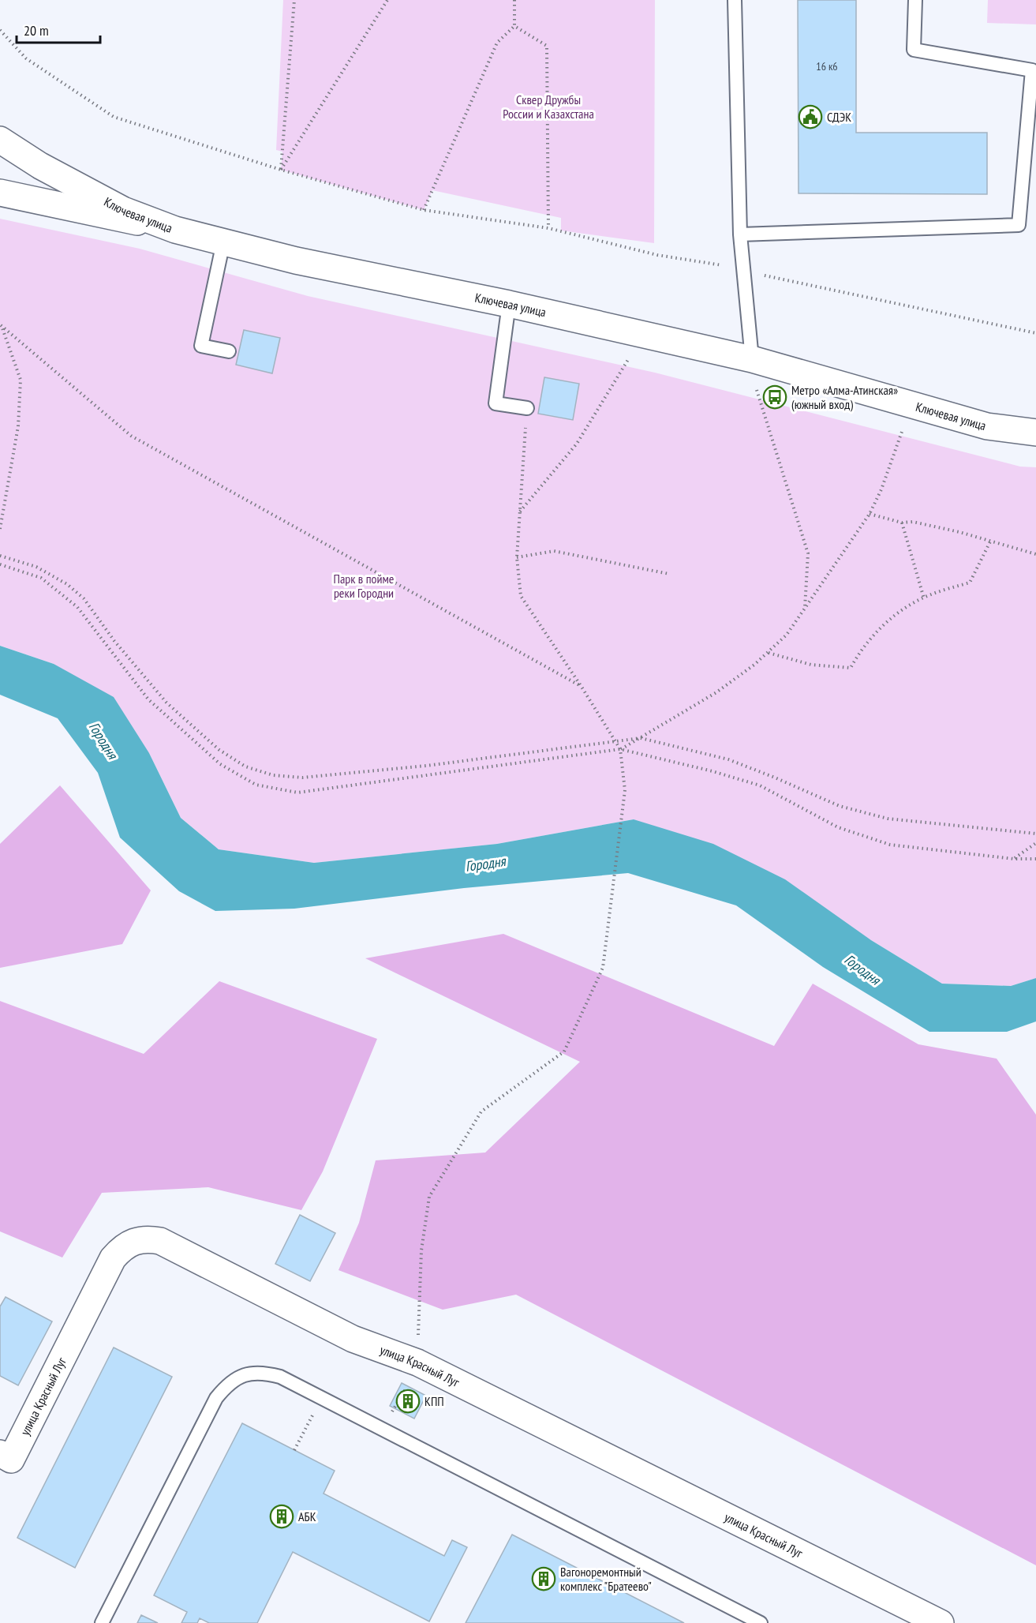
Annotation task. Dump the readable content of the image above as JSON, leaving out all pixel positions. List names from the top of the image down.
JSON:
{
  "streets": {
    "street": ["Ключевая улица", "улица Красный Луг"]
  },
  "water": ["Городня"],
  "parks": ["Сквер Дружбы России и Казахстана", "Парк в пойме реки Городни"],
  "places": {
    "public building": ["СДЭК"],
    "bus stop": ["Метро «Алма-Атинская» (южный вход)"],
    "building": ["КПП", "АБК", "Вагоноремонтный комплекс \"Братеево\""]
  },
  "house_numbers": ["16 к6"],
  "scale_bar": "20 m"
}
